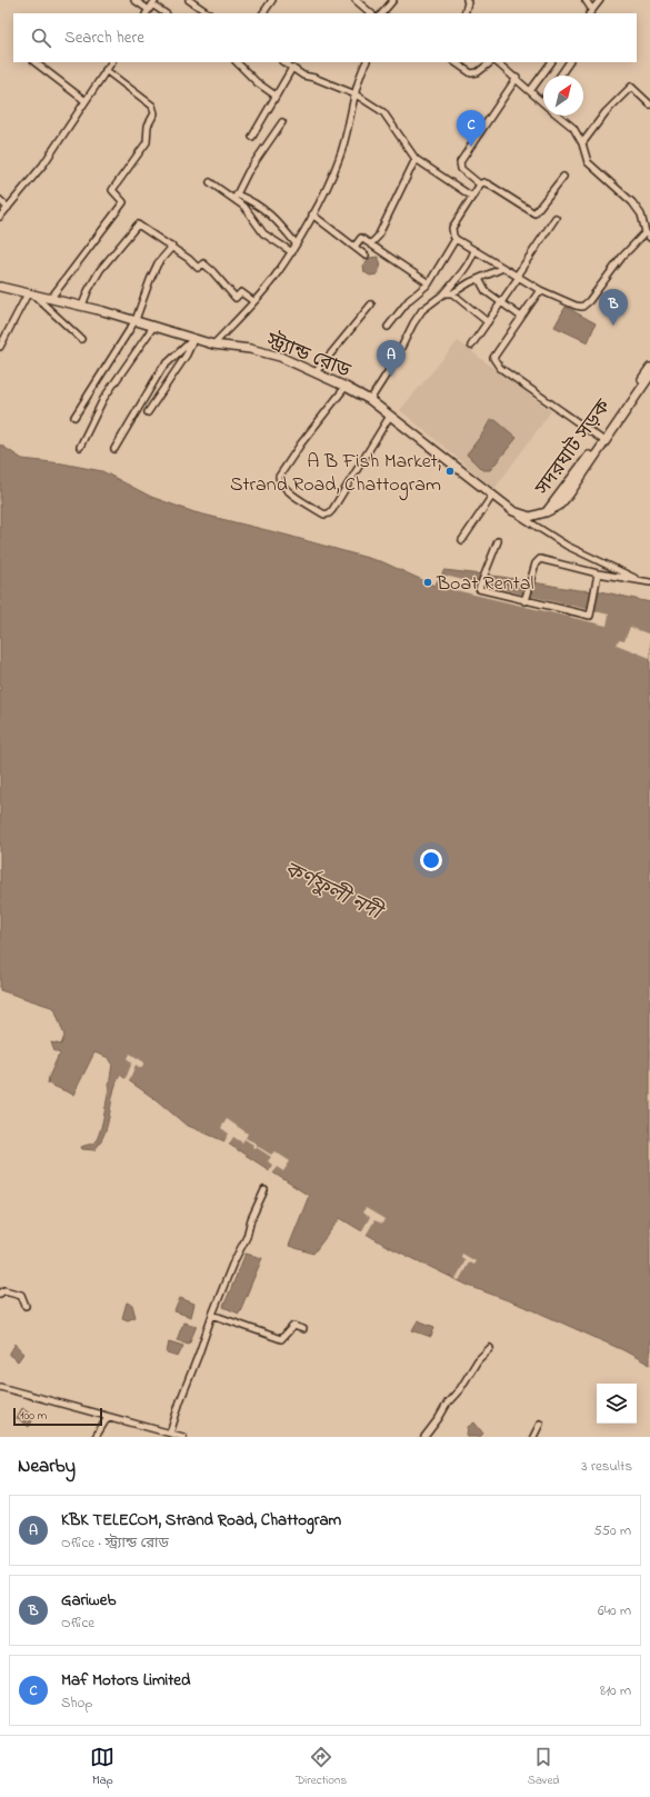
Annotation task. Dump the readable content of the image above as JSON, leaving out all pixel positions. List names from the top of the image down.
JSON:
{
  "streets": {
    "main road": ["স্ট্র্যান্ড রোড", "সদরঘাট সড়ক"]
  },
  "crossings": [
    ["স্ট্র্যান্ড রোড", "সদরঘাট সড়ক"]
  ],
  "water": ["কর্ণফুলী নদী"],
  "places": ["A B Fish Market, Strand Road, Chattogram", "Boat Rental"],
  "scale_bar": "100 m",
  "north": "top right",
  "page": {
    "search": "Search here",
    "pins": ["C", "B", "A"],
    "scale": "100 m",
    "heading": ["Nearby", "3 results"],
    "list": [
      {
        "mark": "A",
        "name": "KBK TELECOM, Strand Road, Chattogram",
        "note": "Office · স্ট্র্যান্ড রোড",
        "value": "550 m"
      },
      {
        "mark": "B",
        "name": "Gariweb",
        "note": "Office",
        "value": "640 m"
      },
      {
        "mark": "C",
        "name": "Maf Motors Limited",
        "note": "Shop",
        "value": "810 m"
      }
    ],
    "nav": ["Map", "Directions", "Saved"]
  }
}
